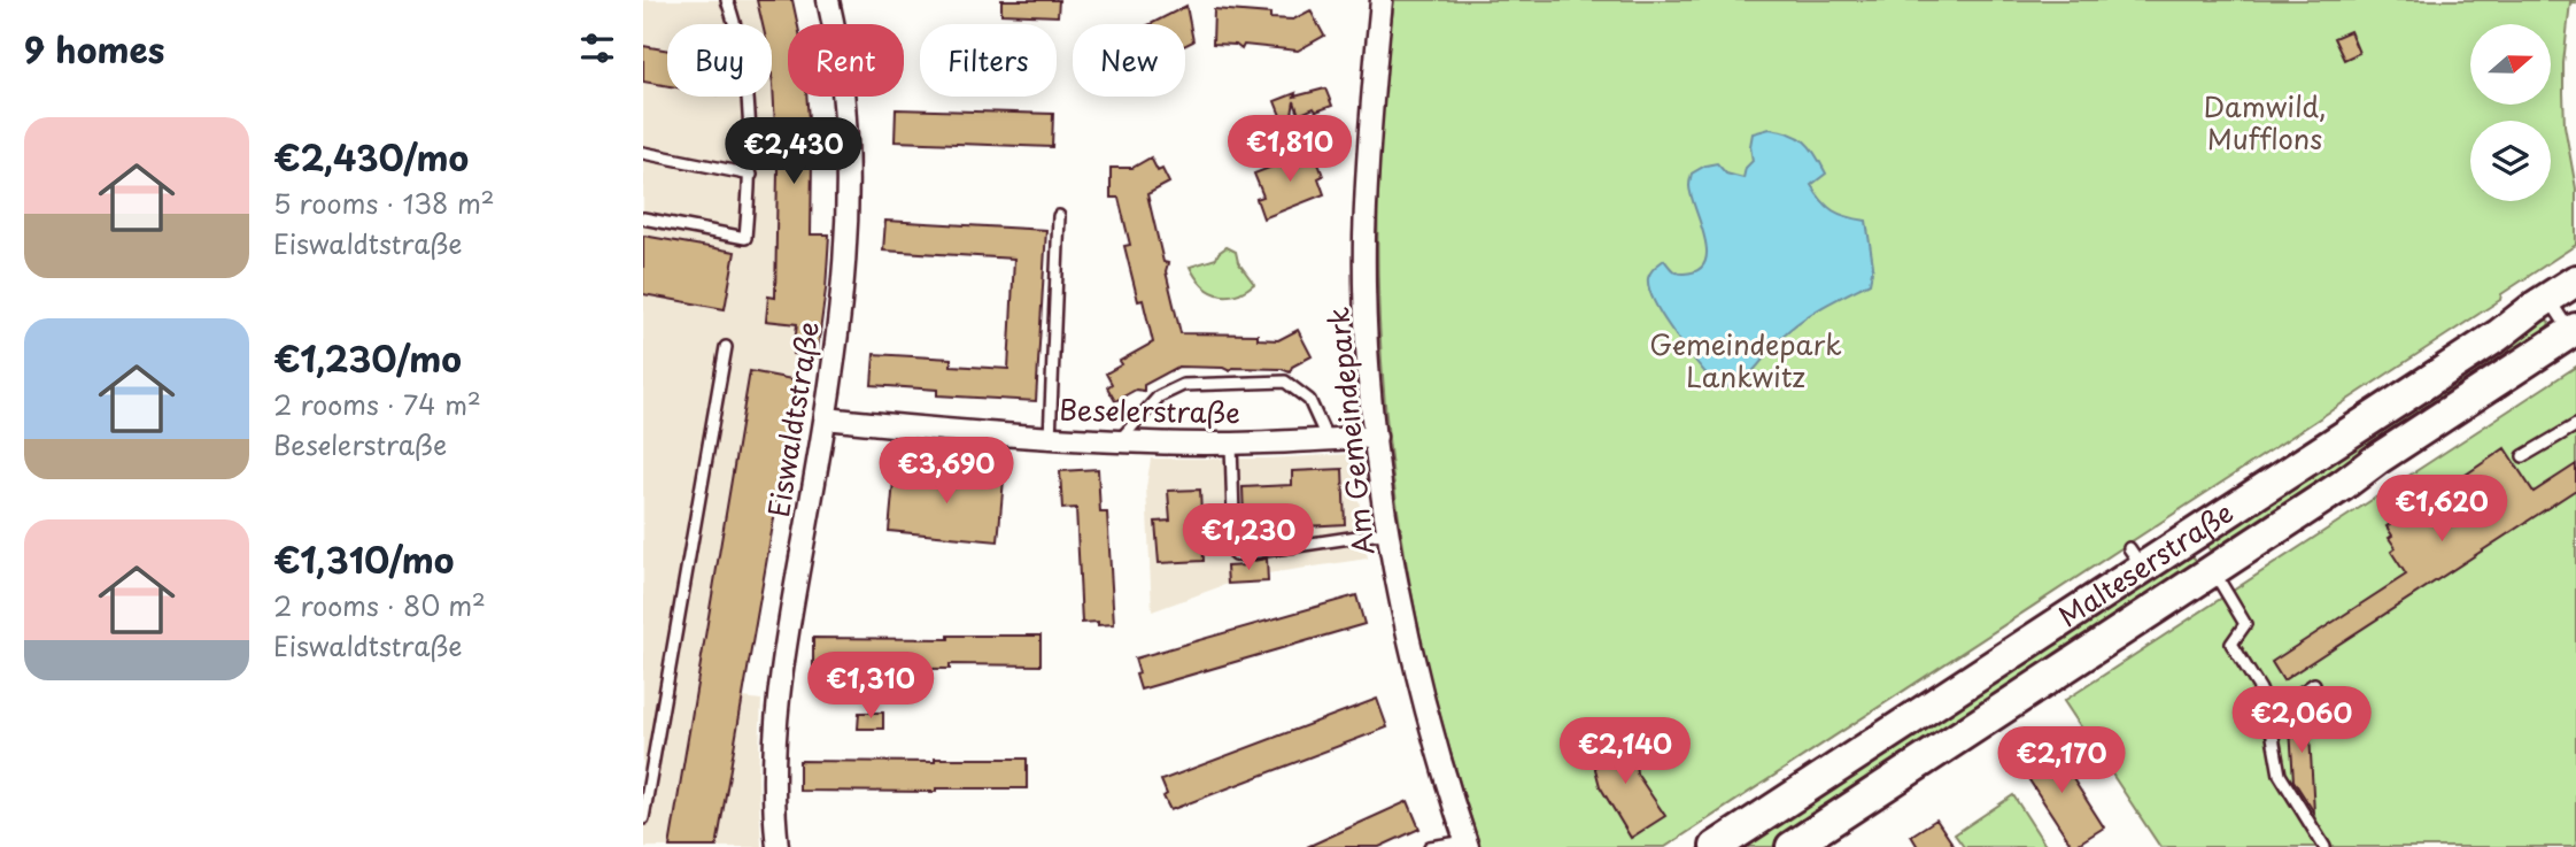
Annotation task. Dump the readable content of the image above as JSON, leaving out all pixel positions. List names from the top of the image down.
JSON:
{
  "streets": {
    "main road": ["Malteserstraße"],
    "street": ["Beselerstraße", "Eiswaldtstraße", "Am Gemeindepark"]
  },
  "crossings": [
    ["Beselerstraße", "Eiswaldtstraße"],
    ["Beselerstraße", "Am Gemeindepark"]
  ],
  "parks": ["Damwild, Mufflons", "Gemeindepark Lankwitz"],
  "north": "right",
  "page": {
    "heading": "9 homes",
    "chip": [
      "Buy",
      "Rent",
      "Filters",
      "New"
    ],
    "list": [
      {
        "name": "€2,430/mo",
        "note": "5 rooms · 138 m² · Eiswaldtstraße"
      },
      {
        "name": "€1,230/mo",
        "note": "2 rooms · 74 m² · Beselerstraße"
      },
      {
        "name": "€1,310/mo",
        "note": "2 rooms · 80 m² · Eiswaldtstraße"
      }
    ],
    "price": [
      "€1,810",
      "€2,430",
      "€3,690",
      "€1,620",
      "€1,230",
      "€1,310",
      "€2,060",
      "€2,140",
      "€2,170"
    ]
  }
}
